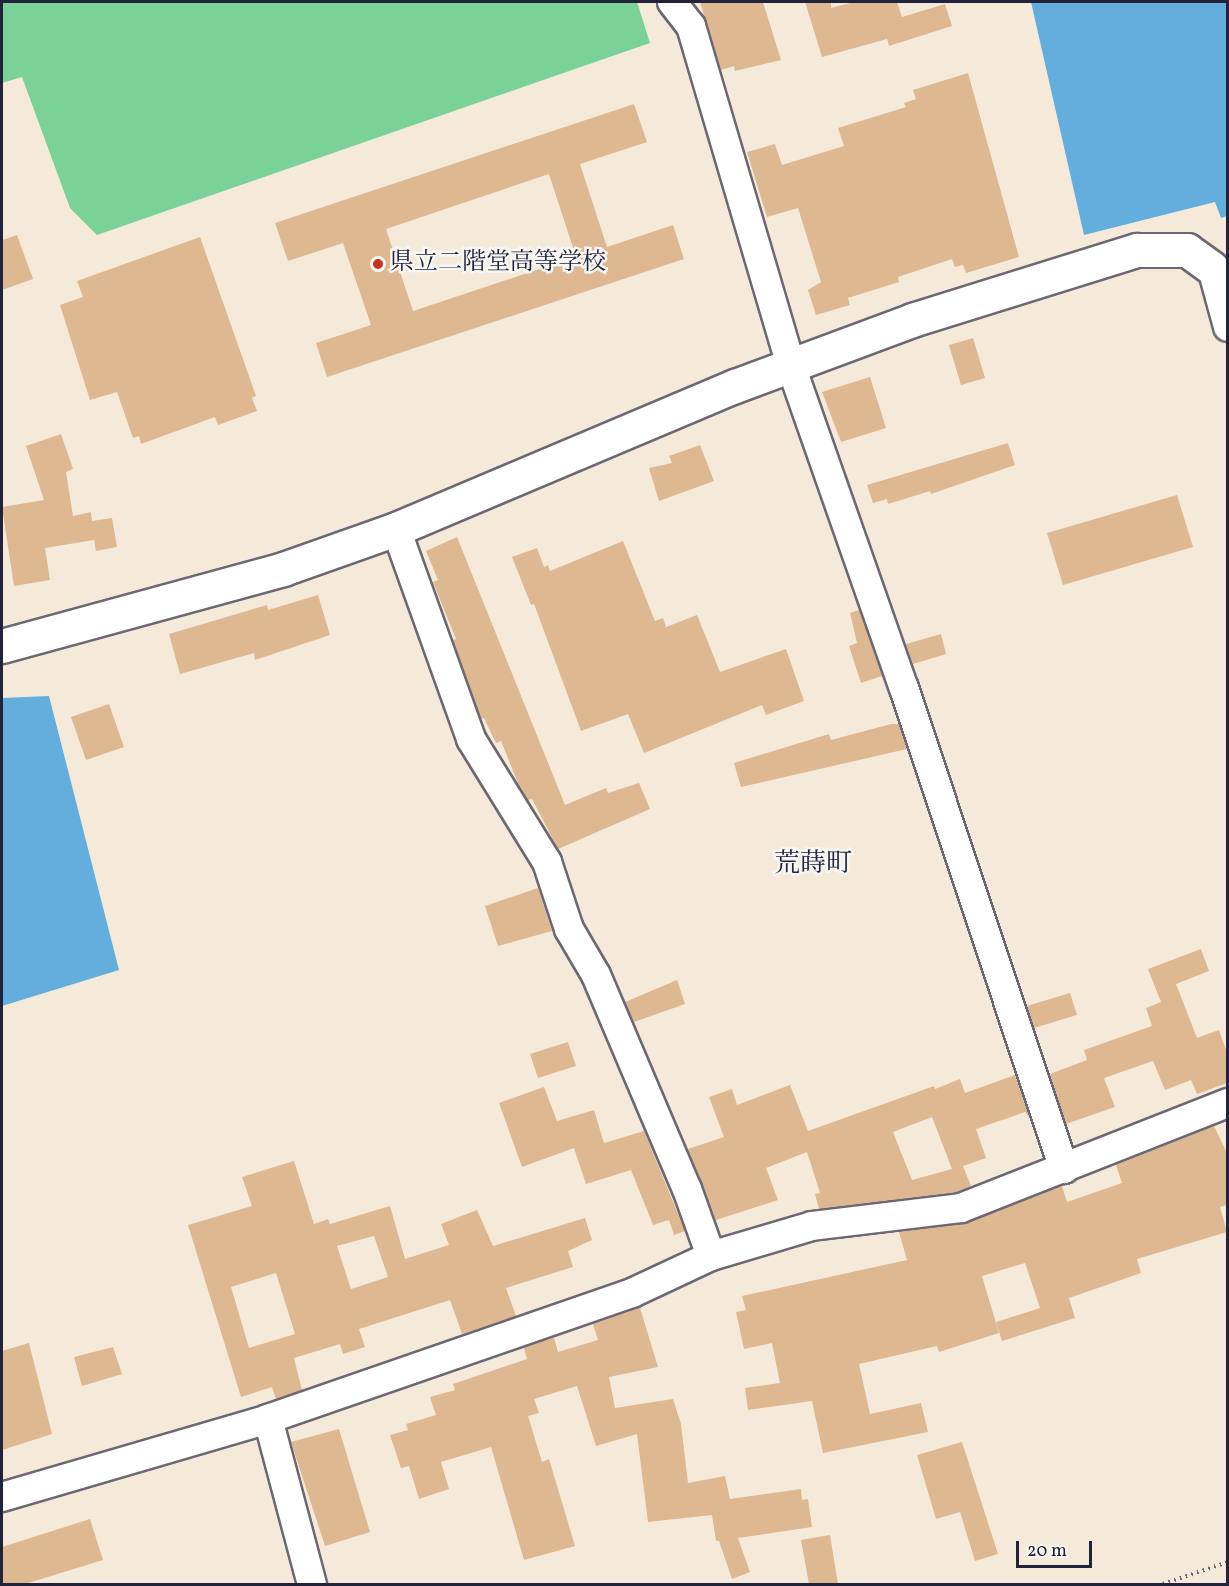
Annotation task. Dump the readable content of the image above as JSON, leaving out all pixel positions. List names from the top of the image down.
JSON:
{
  "districts": ["荒蒔町"],
  "places": ["県立二階堂高等学校"],
  "scale_bar": "20 m"
}
